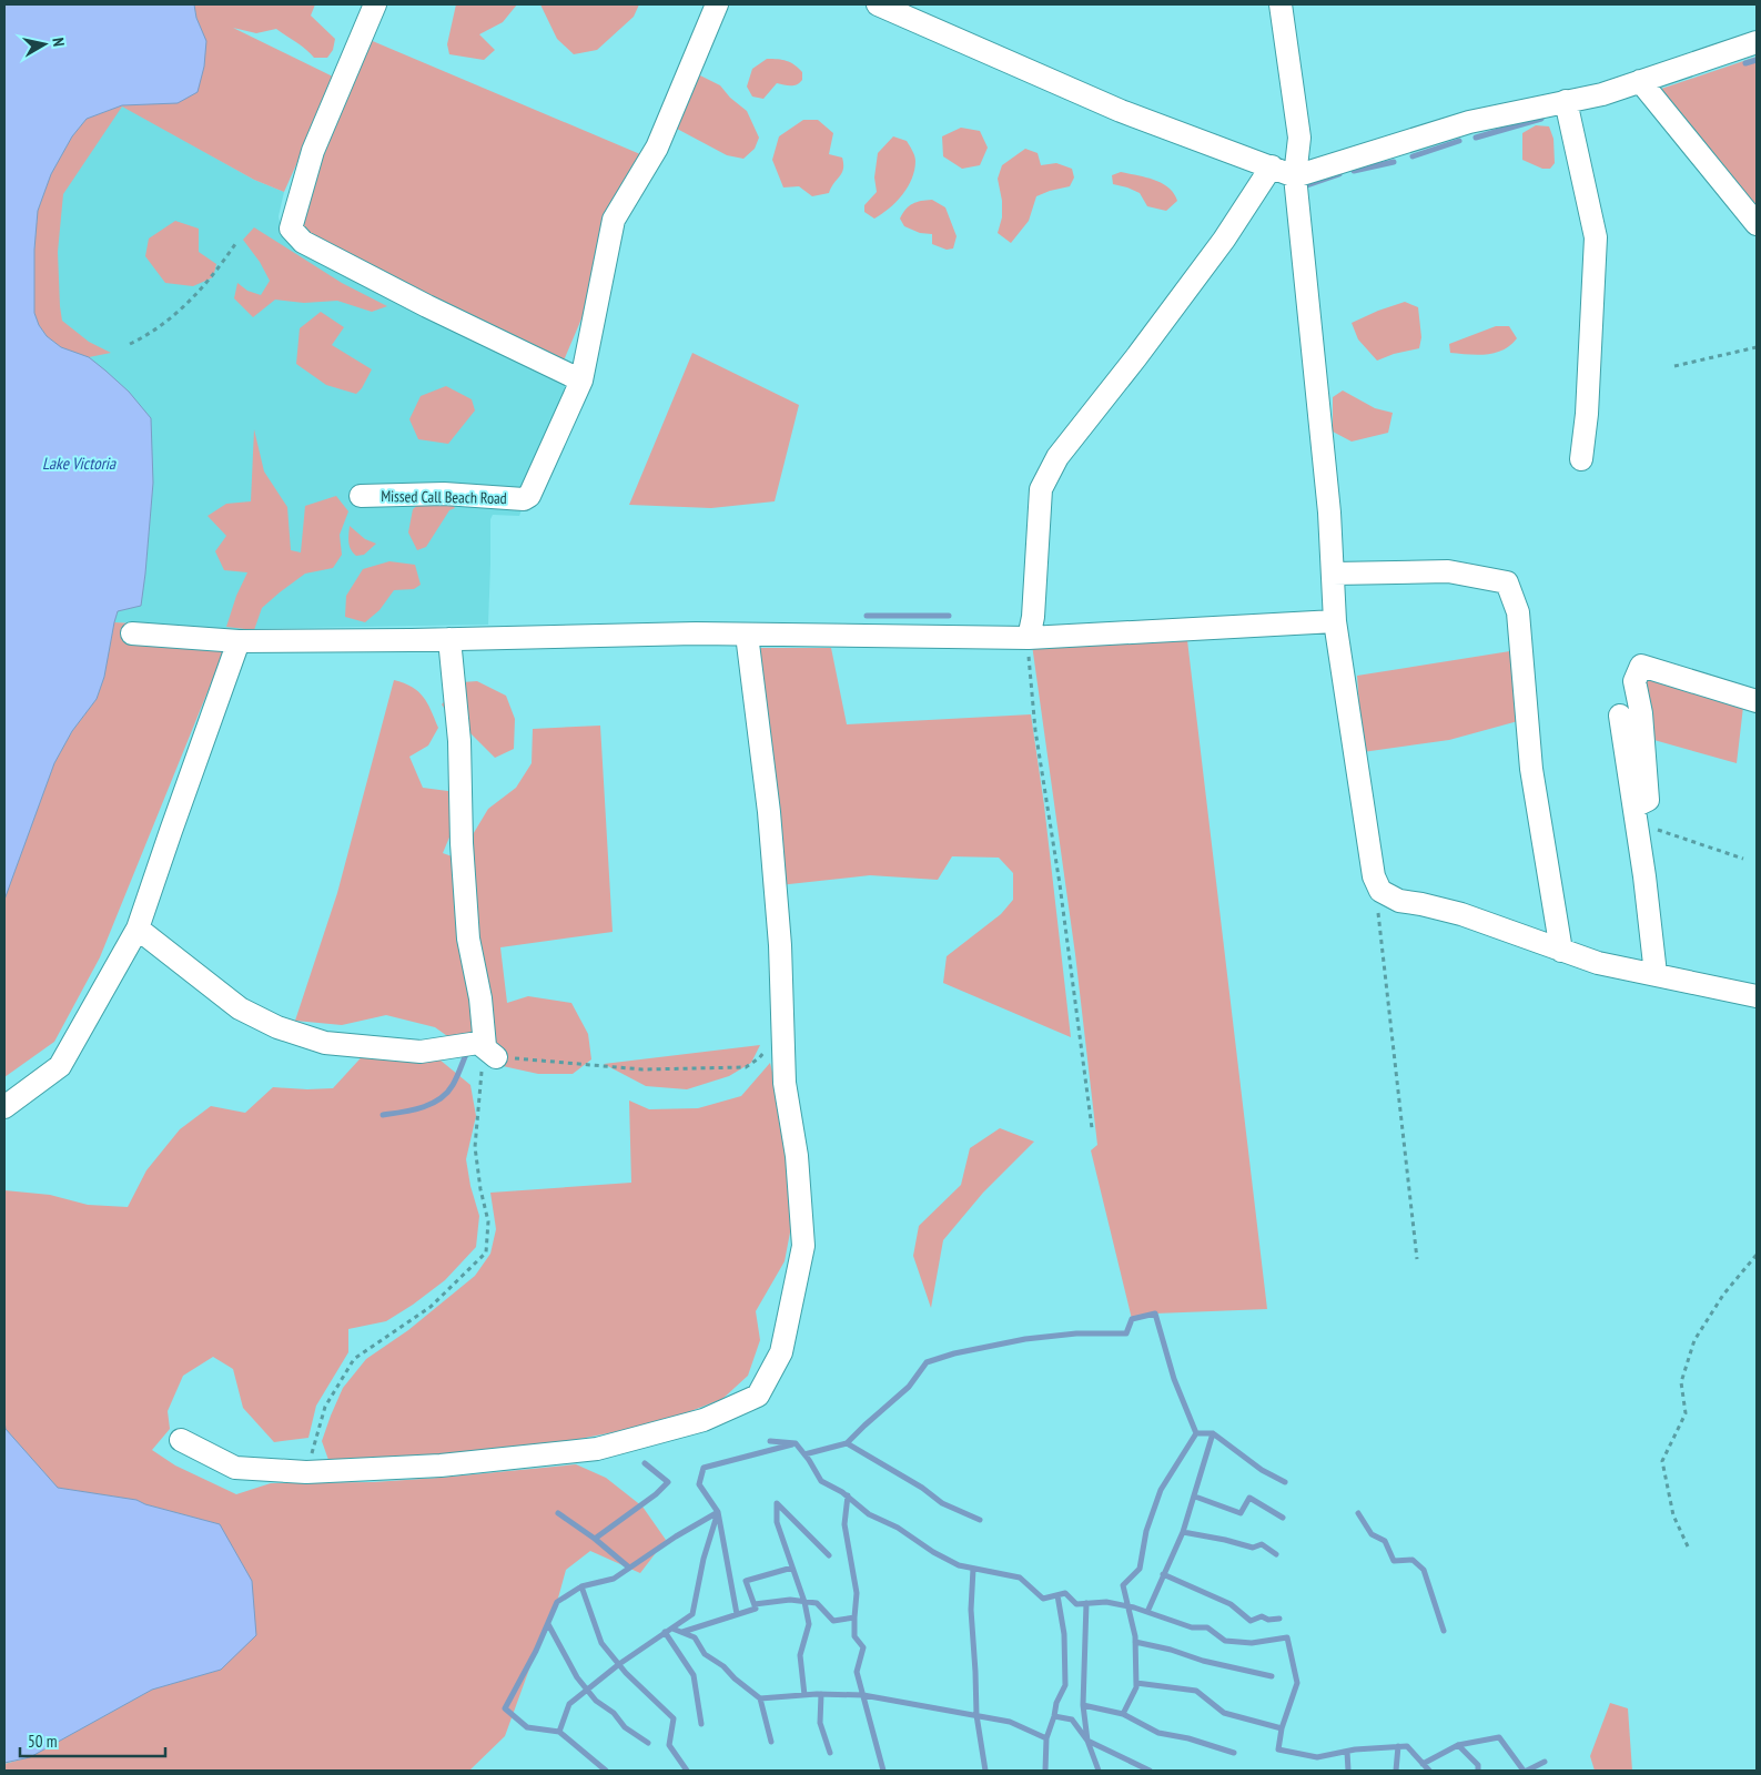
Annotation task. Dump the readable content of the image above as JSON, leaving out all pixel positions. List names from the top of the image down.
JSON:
{
  "streets": {
    "street": ["Missed Call Beach Road"]
  },
  "water": ["Lake Victoria"],
  "scale_bar": "50 m",
  "north": "right"
}
